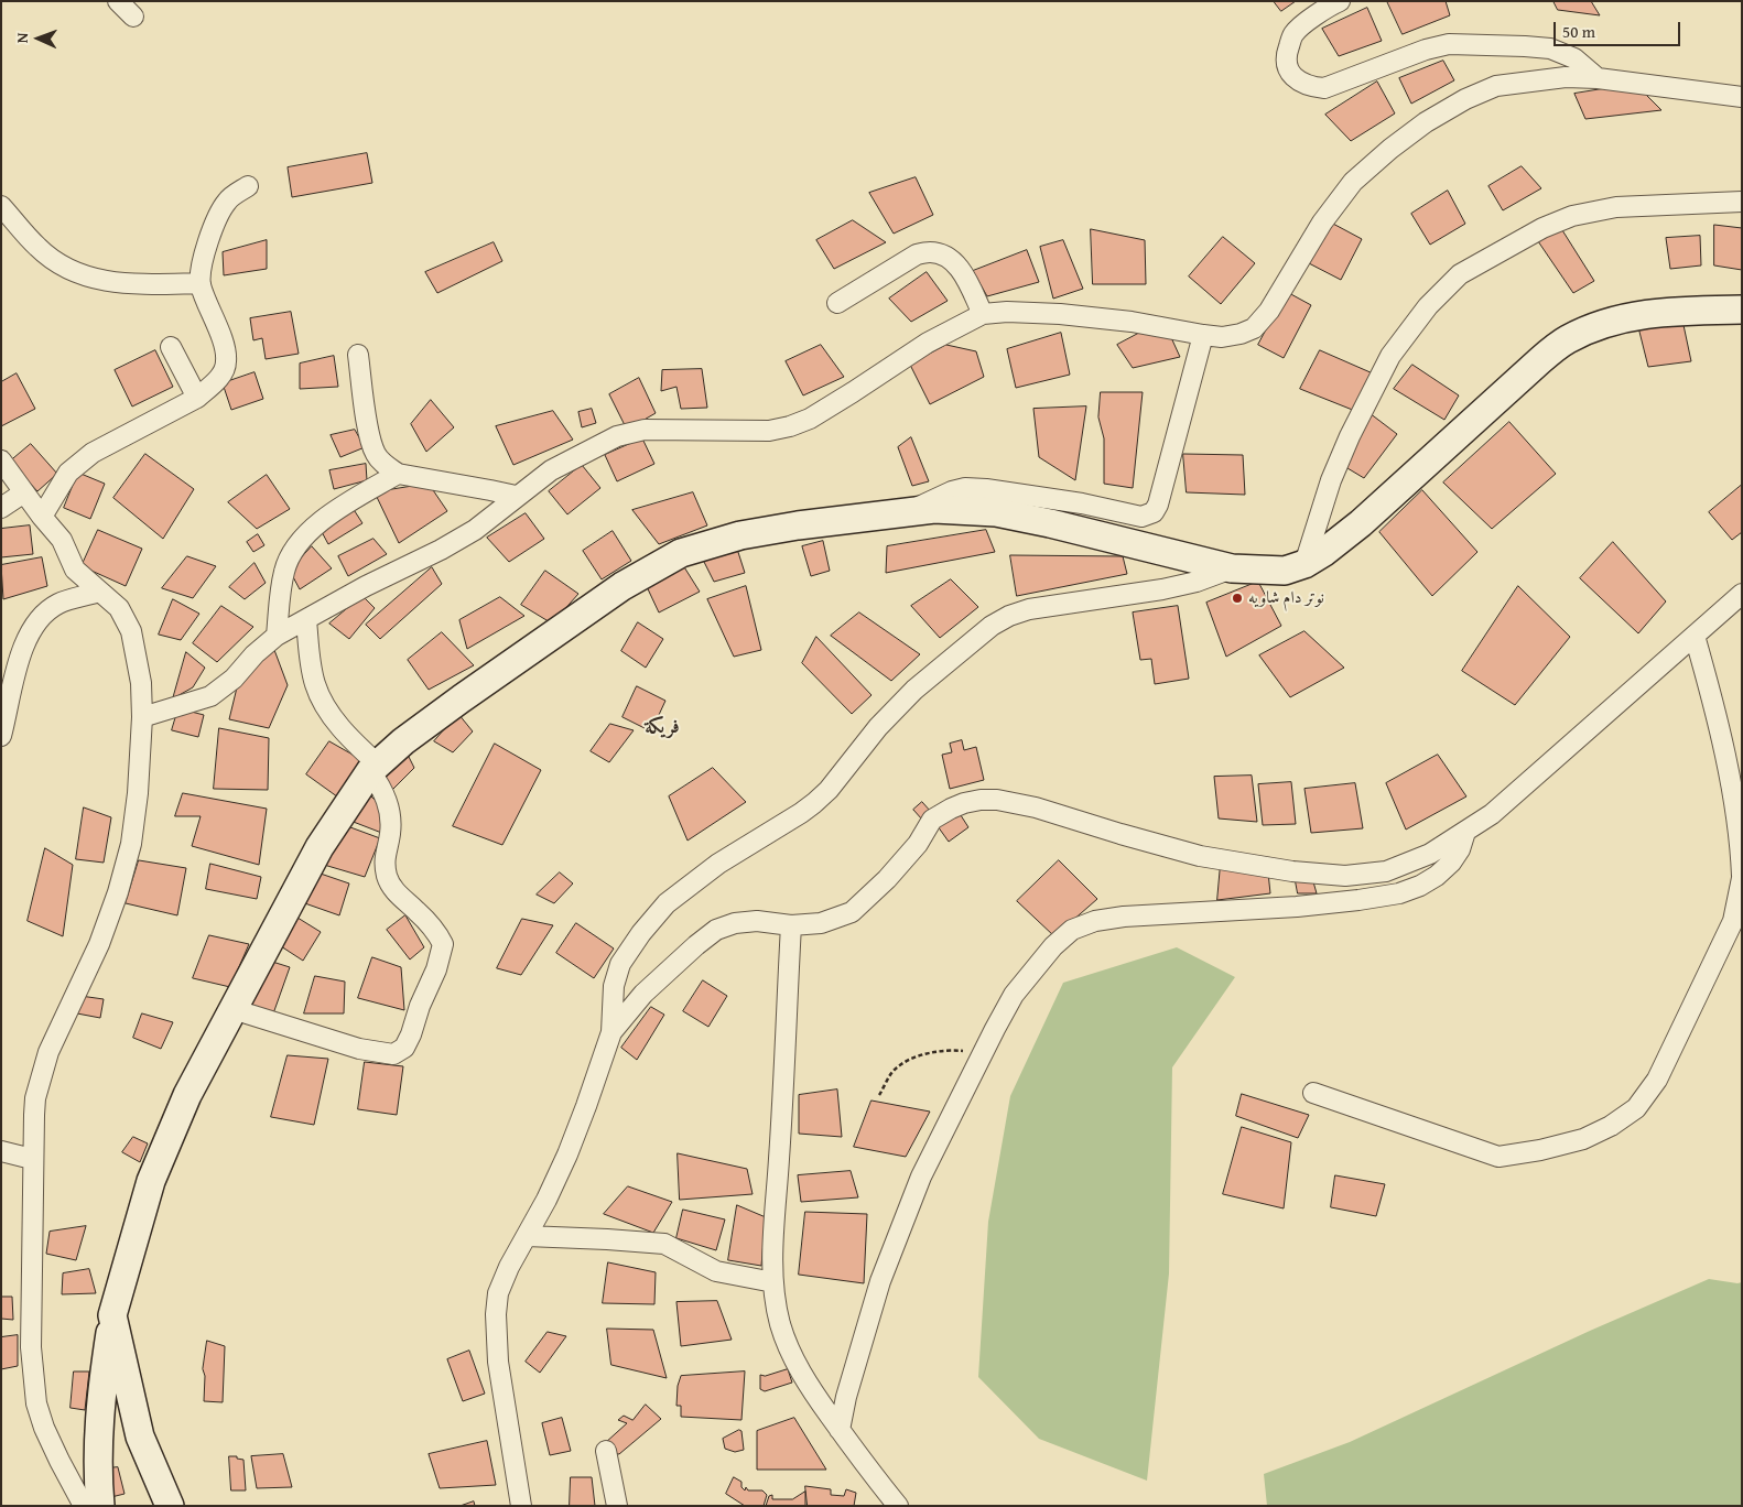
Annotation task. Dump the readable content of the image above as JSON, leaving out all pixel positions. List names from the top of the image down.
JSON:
{
  "districts": ["فريكة"],
  "places": ["نوتر دام شاويه"],
  "scale_bar": "50 m",
  "north": "left"
}
